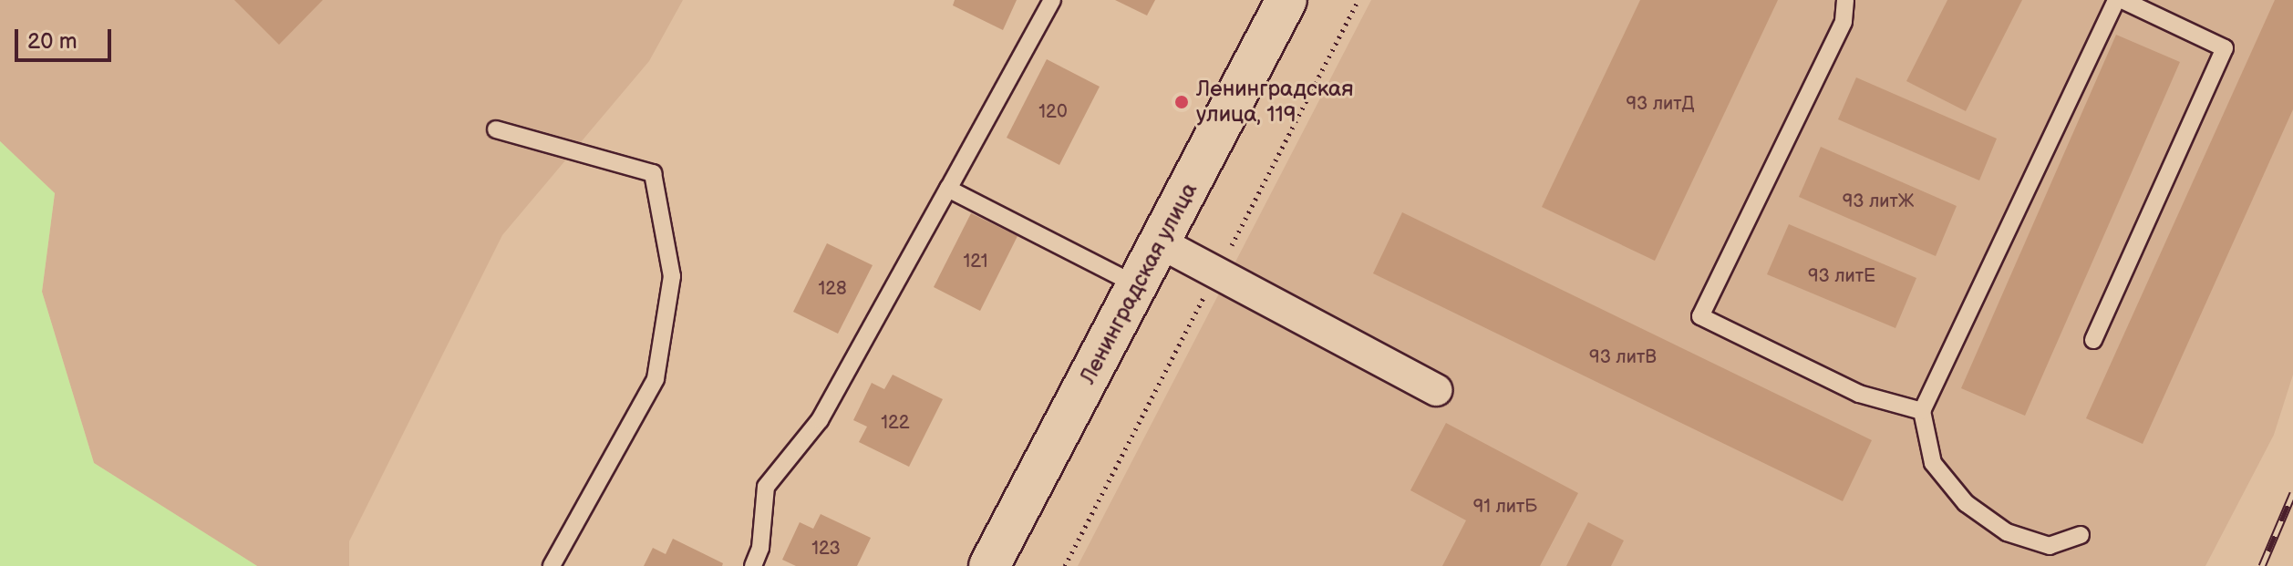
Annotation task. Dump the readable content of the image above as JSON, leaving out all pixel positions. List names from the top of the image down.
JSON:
{
  "streets": {
    "main road": ["Ленинградская улица"]
  },
  "places": ["Ленинградская улица, 119"],
  "house_numbers": [
    "93 литД",
    "120",
    "93 литЖ",
    "121",
    "93 литЕ",
    "128",
    "93 литВ",
    "122",
    "91 литБ",
    "123"
  ],
  "scale_bar": "20 m"
}
